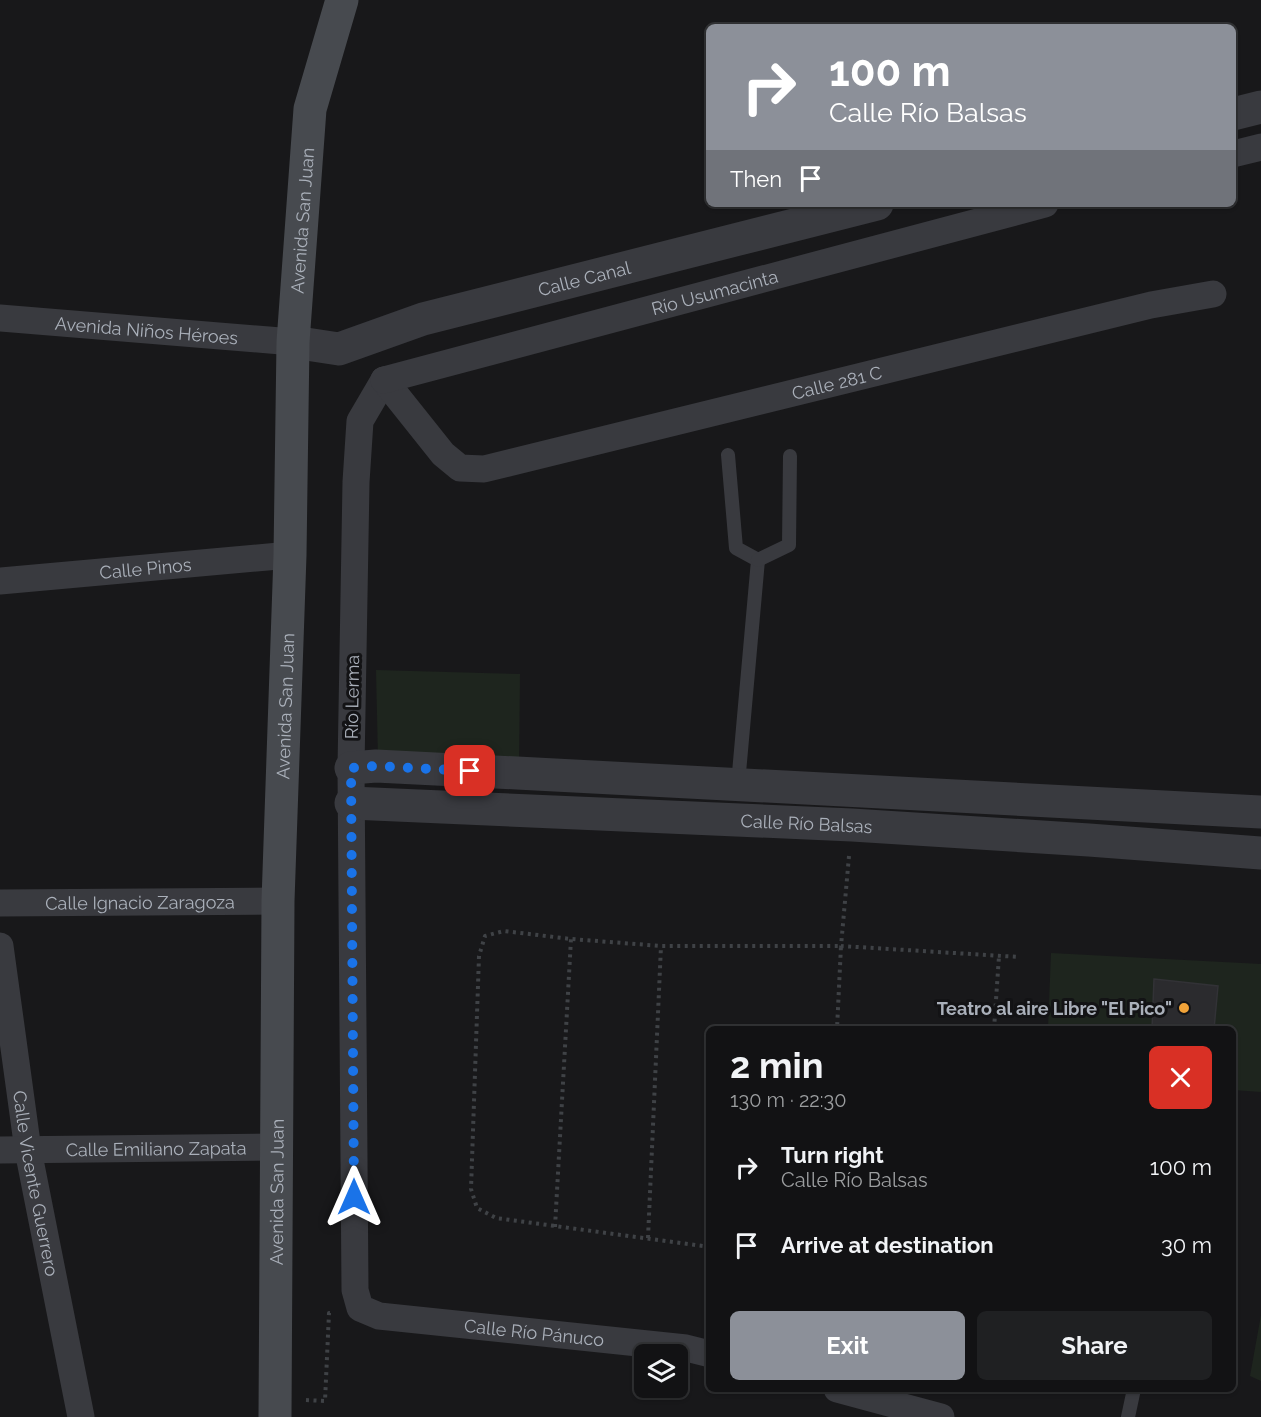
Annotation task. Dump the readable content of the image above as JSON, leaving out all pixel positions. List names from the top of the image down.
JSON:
{
  "streets": {
    "main road": ["Avenida San Juan"],
    "street": [
      "Calle Canal",
      "Río Usumacinta",
      "Avenida Niños Héroes",
      "Calle 281 C",
      "Calle Pinos",
      "Río Lerma",
      "Calle Río Balsas",
      "Calle Ignacio Zaragoza",
      "Calle Emiliano Zapata",
      "Calle Vicente Guerrero",
      "Calle Río Pánuco"
    ]
  },
  "crossings": [
    ["Avenida San Juan", "Calle Canal"],
    ["Avenida San Juan", "Avenida Niños Héroes"],
    ["Avenida San Juan", "Calle Pinos"],
    ["Avenida San Juan", "Calle Ignacio Zaragoza"],
    ["Avenida San Juan", "Calle Emiliano Zapata"],
    ["Calle Canal", "Avenida Niños Héroes"],
    ["Río Usumacinta", "Calle 281 C"],
    ["Río Usumacinta", "Río Lerma"],
    ["Calle 281 C", "Río Lerma"],
    ["Río Lerma", "Calle Río Balsas"],
    ["Río Lerma", "Calle Río Pánuco"],
    ["Calle Emiliano Zapata", "Calle Vicente Guerrero"]
  ],
  "places": ["Teatro al aire Libre \"El Pico\""],
  "page": {
    "turn": ["100 m", "Calle Río Balsas"],
    "then": "Then",
    "heading": ["2 min", "130 m · 22:30"],
    "list": [
      {
        "name": "Turn right",
        "note": "Calle Río Balsas",
        "value": "100 m"
      },
      {
        "name": "Arrive at destination",
        "value": "30 m"
      }
    ],
    "buttons": ["Exit", "Share"]
  }
}
